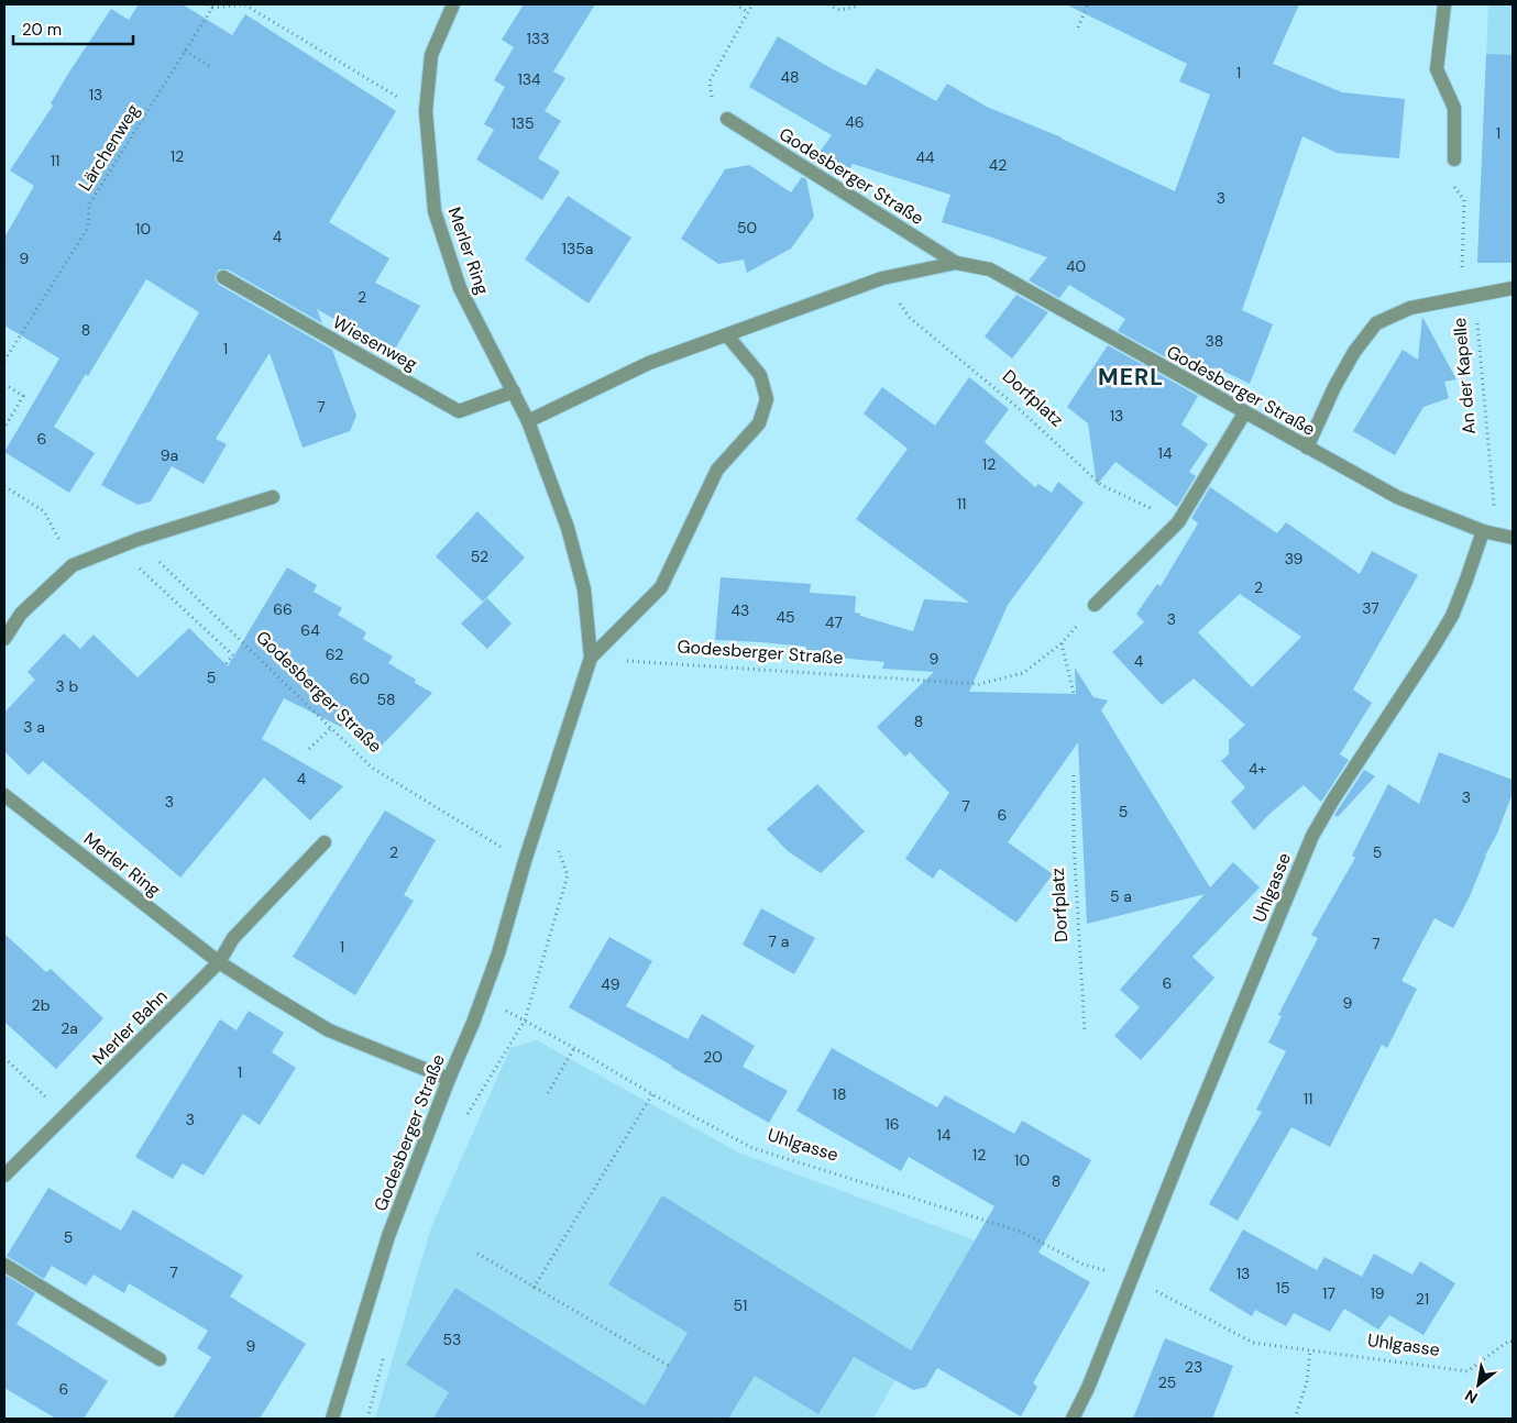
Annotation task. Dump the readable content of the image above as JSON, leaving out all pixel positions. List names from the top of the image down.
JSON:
{
  "streets": {
    "street": [
      "Godesberger Straße",
      "Merler Ring",
      "Wiesenweg",
      "An der Kapelle",
      "Uhlgasse",
      "Merler Bahn"
    ],
    "path": ["Lärchenweg", "Dorfplatz"]
  },
  "crossings": [
    ["Godesberger Straße", "Merler Ring"],
    ["Godesberger Straße", "An der Kapelle"],
    ["Godesberger Straße", "Dorfplatz"],
    ["Godesberger Straße", "Uhlgasse"],
    ["Merler Ring", "Wiesenweg"],
    ["Merler Ring", "Merler Bahn"],
    ["An der Kapelle", "Uhlgasse"]
  ],
  "districts": ["MERL"],
  "house_numbers": [
    "133",
    "1",
    "48",
    "134",
    "13",
    "46",
    "135",
    "1",
    "12",
    "44",
    "11",
    "42",
    "3",
    "50",
    "10",
    "4",
    "135a",
    "9",
    "40",
    "2",
    "8",
    "38",
    "1",
    "7",
    "13",
    "6",
    "14",
    "9a",
    "12",
    "11",
    "52",
    "39",
    "2",
    "37",
    "66",
    "43",
    "45",
    "3",
    "47",
    "64",
    "62",
    "9",
    "4",
    "5",
    "60",
    "3 b",
    "58",
    "8",
    "3 a",
    "4+",
    "4",
    "3",
    "3",
    "7",
    "5",
    "6",
    "2",
    "5",
    "5 a",
    "7 a",
    "7",
    "1",
    "6",
    "49",
    "9",
    "2b",
    "2a",
    "20",
    "1",
    "18",
    "11",
    "3",
    "16",
    "14",
    "12",
    "10",
    "8",
    "5",
    "7",
    "13",
    "15",
    "17",
    "19",
    "21",
    "51",
    "53",
    "9",
    "23",
    "25",
    "6"
  ],
  "scale_bar": "20 m",
  "north": "bottom left"
}
